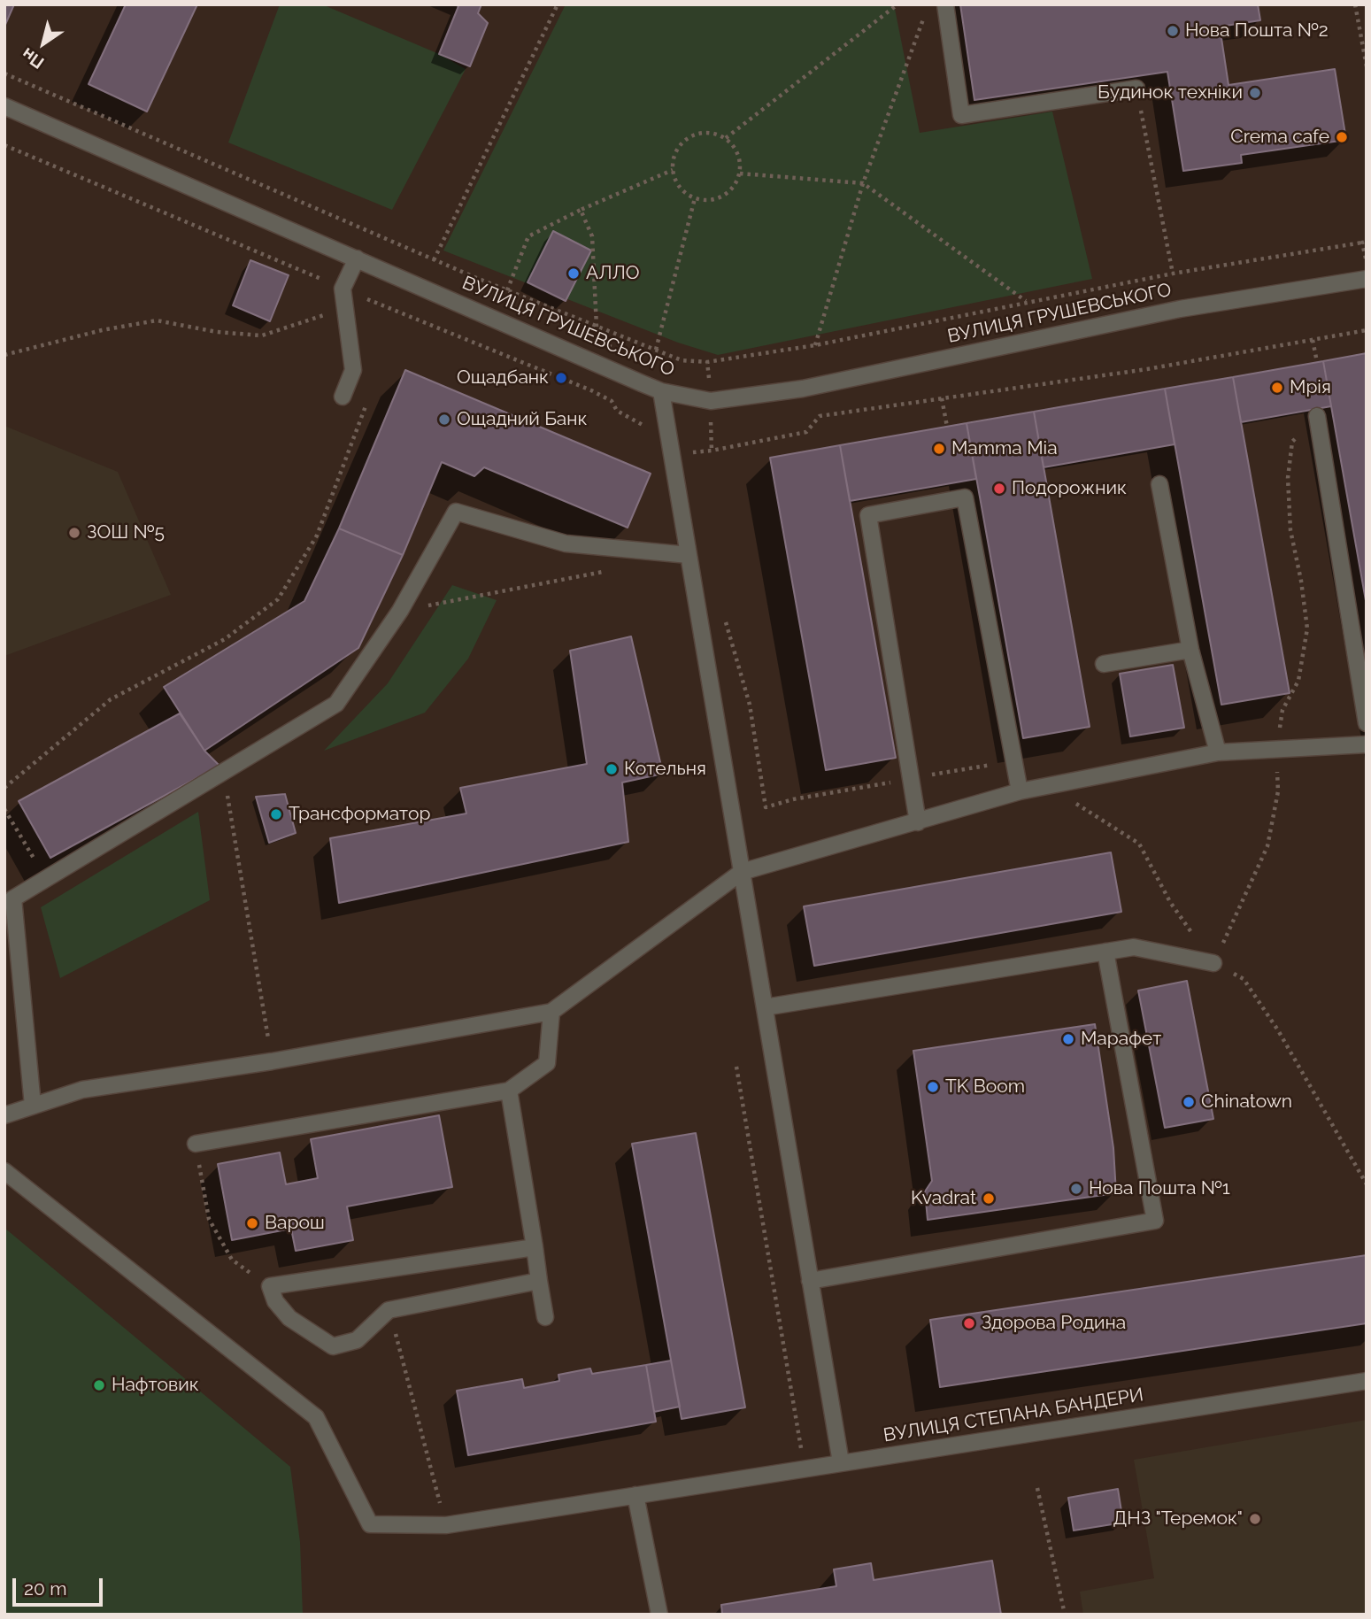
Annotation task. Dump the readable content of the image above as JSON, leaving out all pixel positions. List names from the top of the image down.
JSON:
{
  "streets": {
    "street": ["ВУЛИЦЯ ГРУШЕВСЬКОГО", "ВУЛИЦЯ СТЕПАНА БАНДЕРИ"]
  },
  "places": [
    "Нова Пошта №2",
    "Будинок техніки",
    "Crema cafe",
    "АЛЛО",
    "Ощадбанк",
    "Мрія",
    "Ощадний Банк",
    "Mamma Mia",
    "Подорожник",
    "ЗОШ №5",
    "Котельня",
    "Трансформатор",
    "Марафет",
    "TK Boom",
    "Chinatown",
    "Нова Пошта №1",
    "Kvadrat",
    "Варош",
    "Здорова Родина",
    "Нафтовик",
    "ДНЗ \"Теремок\""
  ],
  "scale_bar": "20 m",
  "north": "bottom left"
}
